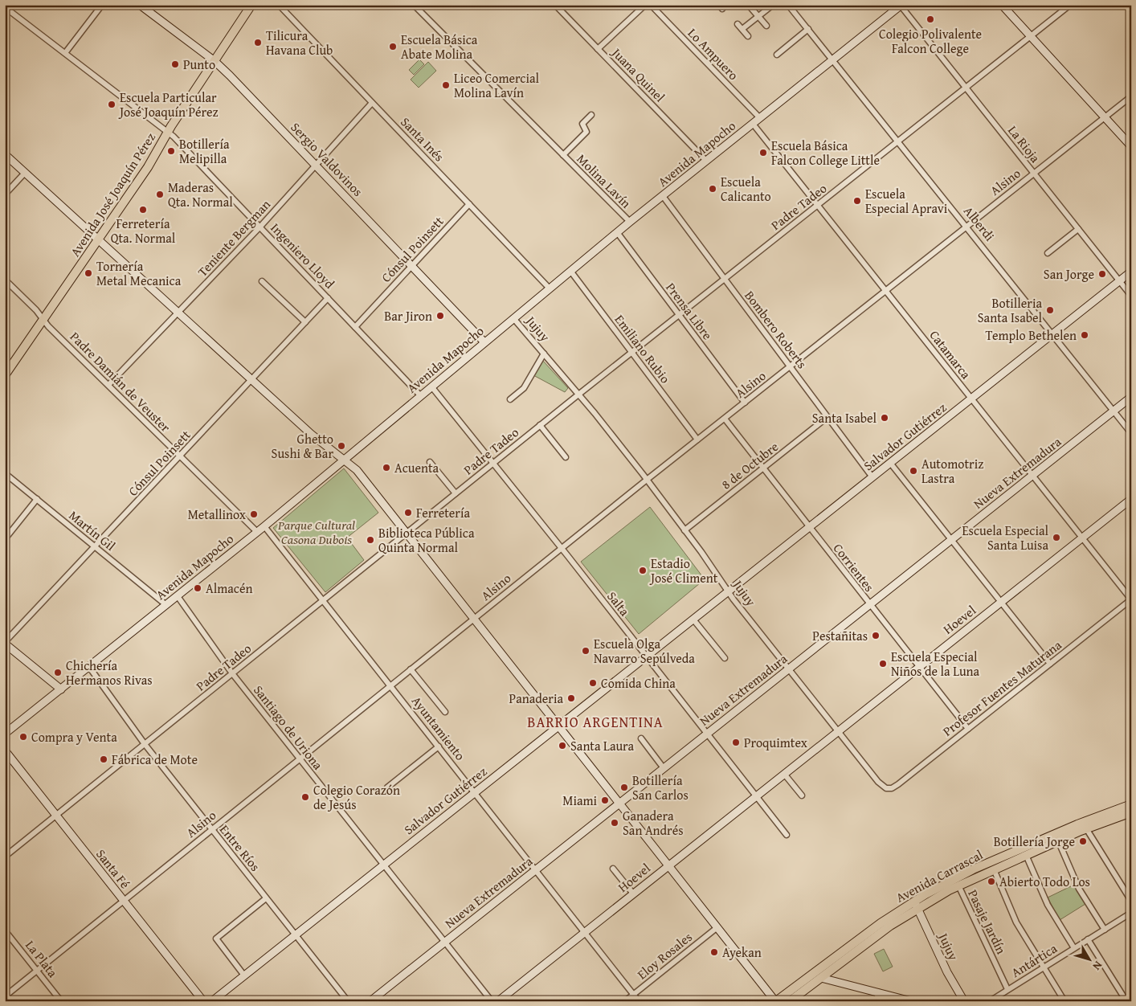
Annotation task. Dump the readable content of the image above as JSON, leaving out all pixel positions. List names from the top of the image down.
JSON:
{
  "streets": {
    "main road": [
      "Avenida Mapocho",
      "Sergio Valdovinos",
      "Avenida José Joaquín Pérez",
      "Jujuy",
      "Salvador Gutiérrez",
      "Nueva Extremadura",
      "Hoevel",
      "Santa Fé",
      "Avenida Carrascal"
    ],
    "street": [
      "Lo Ampuero",
      "Juana Quinel",
      "Santa Inés",
      "La Rioja",
      "Molina Lavín",
      "Alsino",
      "Padre Tadeo",
      "Alberdi",
      "Teniente Bergman",
      "Cónsul Poinsett",
      "Ingeniero Lloyd",
      "Prensa Libre",
      "Bombero Roberts",
      "Emiliano Rubio",
      "Catamarca",
      "Padre Damián de Veuster",
      "8 de Octubre",
      "Martín Gil",
      "Corrientes",
      "Salta",
      "Profesor Fuentes Maturana",
      "Santiago de Uriona",
      "Ayuntamiento",
      "Entre Ríos",
      "Pasaje Jardín",
      "Eloy Rosales",
      "La Plata",
      "Antártica"
    ]
  },
  "crossings": [
    ["Lo Ampuero", "Avenida Mapocho"],
    ["Juana Quinel", "Avenida Mapocho"],
    ["Santa Inés", "Avenida Mapocho"],
    ["Santa Inés", "Teniente Bergman"],
    ["Santa Inés", "Cónsul Poinsett"],
    ["La Rioja", "Avenida Mapocho"],
    ["La Rioja", "Alsino"],
    ["La Rioja", "Padre Tadeo"],
    ["La Rioja", "Salvador Gutiérrez"],
    ["Avenida Mapocho", "Sergio Valdovinos"],
    ["Avenida Mapocho", "Molina Lavín"],
    ["Avenida Mapocho", "Alberdi"],
    ["Avenida Mapocho", "Ingeniero Lloyd"],
    ["Avenida Mapocho", "Prensa Libre"],
    ["Avenida Mapocho", "Jujuy"],
    ["Avenida Mapocho", "Bombero Roberts"],
    ["Avenida Mapocho", "Emiliano Rubio"],
    ["Avenida Mapocho", "Catamarca"],
    ["Avenida Mapocho", "Padre Damián de Veuster"],
    ["Avenida Mapocho", "Martín Gil"],
    ["Avenida Mapocho", "Salta"],
    ["Avenida Mapocho", "Santiago de Uriona"],
    ["Avenida Mapocho", "Ayuntamiento"],
    ["Avenida Mapocho", "Entre Ríos"],
    ["Sergio Valdovinos", "Avenida José Joaquín Pérez"],
    ["Sergio Valdovinos", "Teniente Bergman"],
    ["Sergio Valdovinos", "Cónsul Poinsett"],
    ["Alsino", "Alberdi"],
    ["Alsino", "Prensa Libre"],
    ["Alsino", "Jujuy"],
    ["Alsino", "Bombero Roberts"],
    ["Alsino", "Emiliano Rubio"],
    ["Alsino", "Catamarca"],
    ["Alsino", "Corrientes"],
    ["Alsino", "Salta"],
    ["Alsino", "Santiago de Uriona"],
    ["Alsino", "Ayuntamiento"],
    ["Alsino", "Entre Ríos"],
    ["Alsino", "Santa Fé"],
    ["Alsino", "La Plata"],
    ["Avenida José Joaquín Pérez", "Ingeniero Lloyd"],
    ["Avenida José Joaquín Pérez", "Padre Damián de Veuster"],
    ["Padre Tadeo", "Alberdi"],
    ["Padre Tadeo", "Prensa Libre"],
    ["Padre Tadeo", "Jujuy"],
    ["Padre Tadeo", "Bombero Roberts"],
    ["Padre Tadeo", "Emiliano Rubio"],
    ["Padre Tadeo", "Catamarca"],
    ["Padre Tadeo", "Salta"],
    ["Padre Tadeo", "Santiago de Uriona"],
    ["Padre Tadeo", "Ayuntamiento"],
    ["Padre Tadeo", "Entre Ríos"],
    ["Padre Tadeo", "Santa Fé"],
    ["Alberdi", "Salvador Gutiérrez"],
    ["Alberdi", "Nueva Extremadura"],
    ["Teniente Bergman", "Ingeniero Lloyd"],
    ["Teniente Bergman", "Padre Damián de Veuster"],
    ["Cónsul Poinsett", "Ingeniero Lloyd"],
    ["Cónsul Poinsett", "Padre Damián de Veuster"],
    ["Cónsul Poinsett", "Martín Gil"],
    ["Jujuy", "Salvador Gutiérrez"],
    ["Jujuy", "8 de Octubre"],
    ["Jujuy", "Nueva Extremadura"],
    ["Jujuy", "Hoevel"],
    ["Jujuy", "Profesor Fuentes Maturana"],
    ["Jujuy", "Avenida Carrascal"],
    ["Bombero Roberts", "Salvador Gutiérrez"],
    ["Bombero Roberts", "8 de Octubre"],
    ["Catamarca", "Salvador Gutiérrez"],
    ["Catamarca", "Nueva Extremadura"],
    ["Catamarca", "Hoevel"],
    ["Catamarca", "Profesor Fuentes Maturana"],
    ["Salvador Gutiérrez", "Corrientes"],
    ["Salvador Gutiérrez", "Salta"],
    ["Salvador Gutiérrez", "Santiago de Uriona"],
    ["Salvador Gutiérrez", "Ayuntamiento"],
    ["Salvador Gutiérrez", "Entre Ríos"],
    ["8 de Octubre", "Corrientes"],
    ["Nueva Extremadura", "Corrientes"],
    ["Nueva Extremadura", "Salta"],
    ["Nueva Extremadura", "Santiago de Uriona"],
    ["Nueva Extremadura", "Ayuntamiento"],
    ["Corrientes", "Hoevel"],
    ["Corrientes", "Profesor Fuentes Maturana"],
    ["Salta", "Hoevel"],
    ["Hoevel", "Ayuntamiento"],
    ["Ayuntamiento", "Eloy Rosales"],
    ["Avenida Carrascal", "Pasaje Jardín"],
    ["Pasaje Jardín", "Antártica"]
  ],
  "districts": ["BARRIO ARGENTINA"],
  "parks": ["Parque Cultural Casona Dubois"],
  "places": [
    "Colegio Polivalente Falcon College",
    "Tilicura Havana Club",
    "Escuela Básica Abate Molina",
    "Punto",
    "Liceo Comercial Molina Lavín",
    "Escuela Particular José Joaquín Pérez",
    "Botillería Melipilla",
    "Escuela Básica Falcon College Little",
    "Escuela Calicanto",
    "Maderas Qta. Normal",
    "Escuela Especial Apravi",
    "Ferretería Qta. Normal",
    "Tornería Metal Mecanica",
    "San Jorge",
    "Botilleria Santa Isabel",
    "Bar Jiron",
    "Templo Bethelen",
    "Santa Isabel",
    "Ghetto Sushi & Bar",
    "Acuenta",
    "Automotriz Lastra",
    "Ferretería",
    "Metallinox",
    "Escuela Especial Santa Luisa",
    "Biblioteca Pública Quinta Normal",
    "Estadio José Climent",
    "Almacén",
    "Pestañitas",
    "Escuela Olga Navarro Sepúlveda",
    "Escuela Especial Niños de la Luna",
    "Chichería Hermanos Rivas",
    "Comida China",
    "Panaderia",
    "Compra y Venta",
    "Proquimtex",
    "Santa Laura",
    "Fábrica de Mote",
    "Botillería San Carlos",
    "Colegio Corazón de Jesús",
    "Miami",
    "Ganadera San Andrés",
    "Botillería Jorge",
    "Abierto Todo Los",
    "Ayekan"
  ],
  "north": "bottom right"
}
